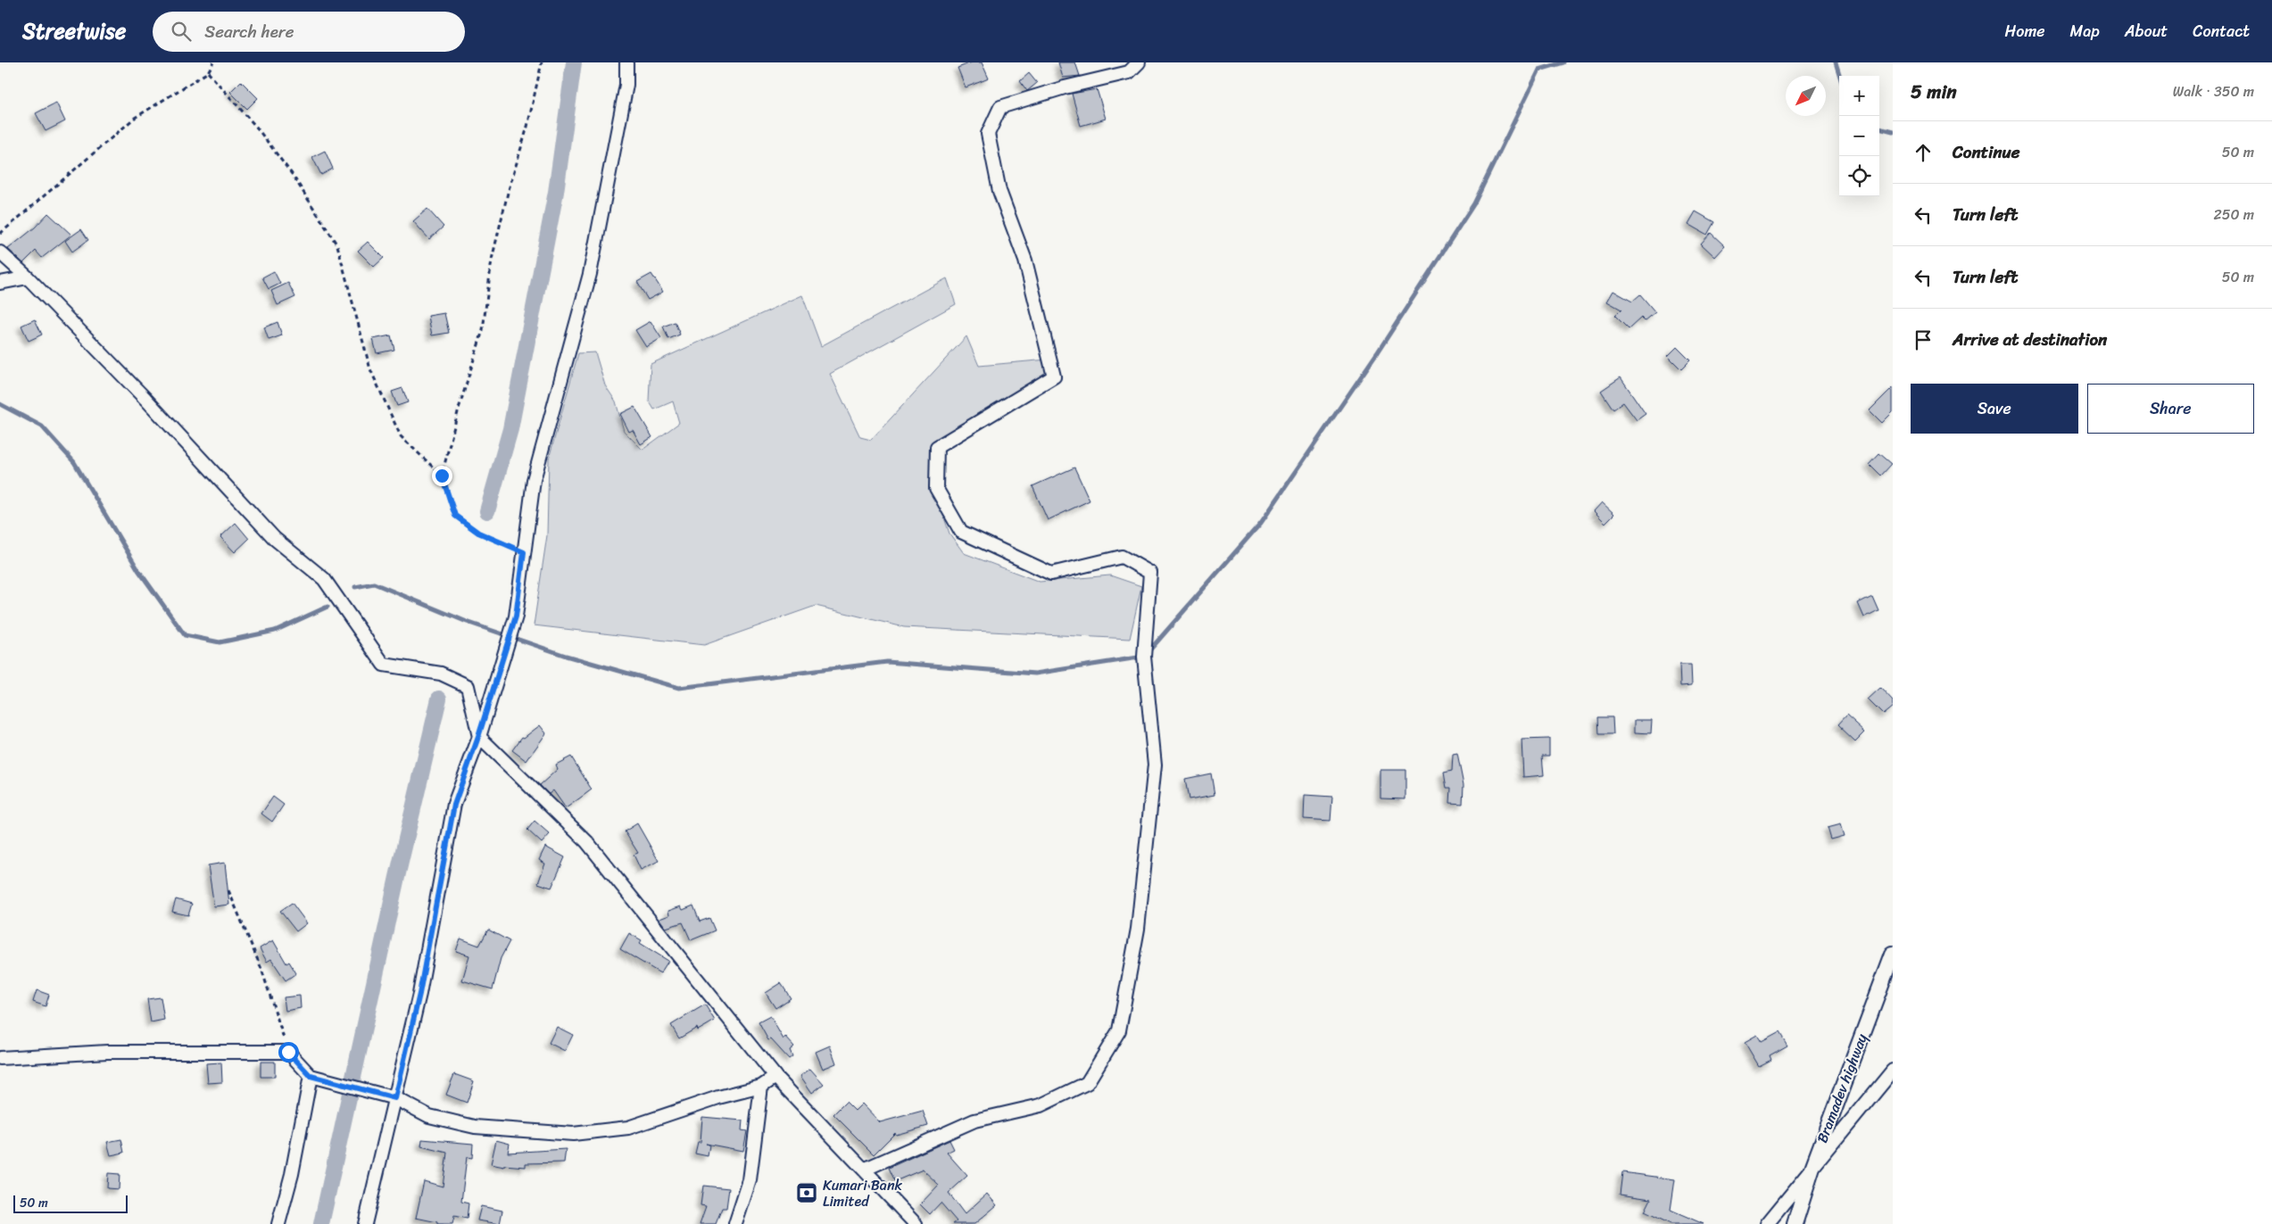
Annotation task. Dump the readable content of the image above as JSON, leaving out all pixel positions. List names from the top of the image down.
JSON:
{
  "streets": {
    "street": ["Bramadev highway"]
  },
  "places": {
    "bank": ["Kumari Bank Limited"]
  },
  "scale_bar": "50 m",
  "north": "bottom left",
  "page": {
    "header": "Streetwise",
    "search": "Search here",
    "nav": [
      "Home",
      "Map",
      "About",
      "Contact"
    ],
    "heading": ["5 min", "Walk · 350 m"],
    "map_buttons": ["+", "−"],
    "list": [
      ["Continue", "50 m"],
      ["Turn left", "250 m"],
      ["Turn left", "50 m"],
      "Arrive at destination"
    ],
    "buttons": ["Save", "Share"],
    "scale": "50 m"
  }
}
